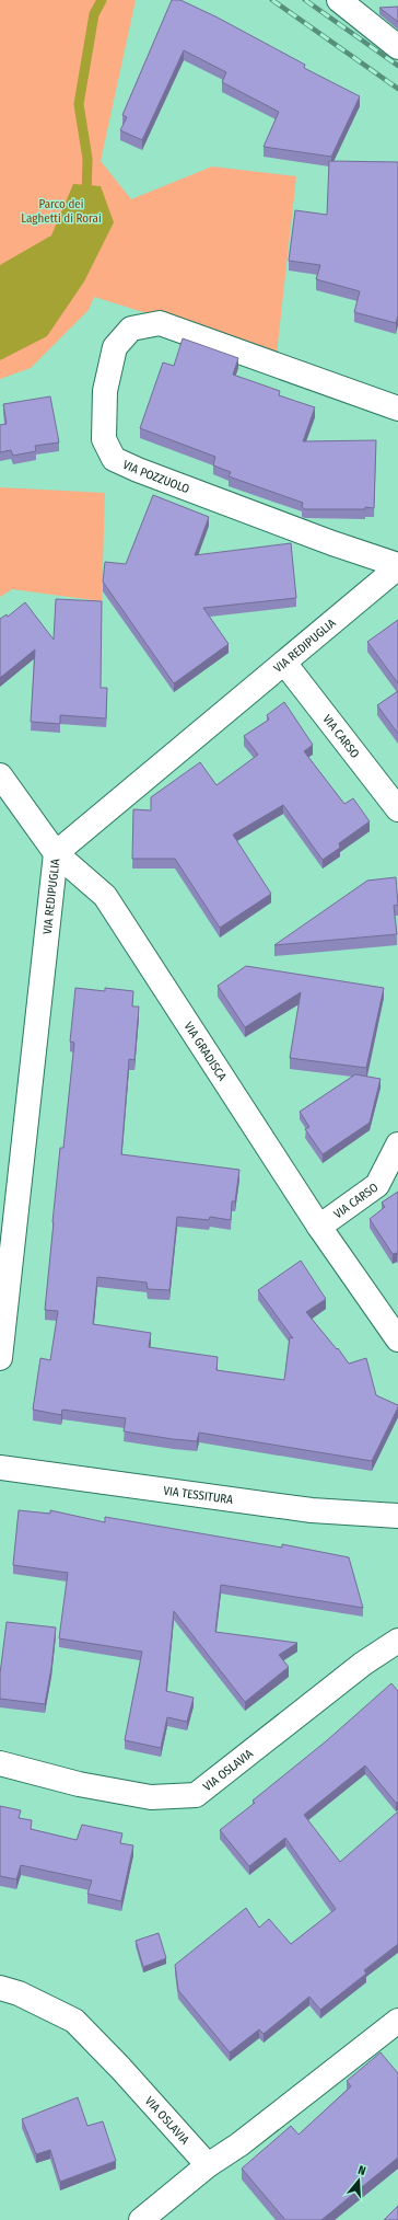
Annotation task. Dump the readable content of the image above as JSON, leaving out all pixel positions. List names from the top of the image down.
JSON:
{
  "streets": {
    "street": [
      "VIA POZZUOLO",
      "VIA REDIPUGLIA",
      "VIA CARSO",
      "VIA GRADISCA",
      "VIA TESSITURA",
      "VIA OSLAVIA"
    ]
  },
  "crossings": [
    ["VIA POZZUOLO", "VIA REDIPUGLIA"],
    ["VIA REDIPUGLIA", "VIA CARSO"],
    ["VIA REDIPUGLIA", "VIA GRADISCA"],
    ["VIA CARSO", "VIA GRADISCA"]
  ],
  "parks": ["Parco dei Laghetti di Rorai"],
  "north": "top"
}
